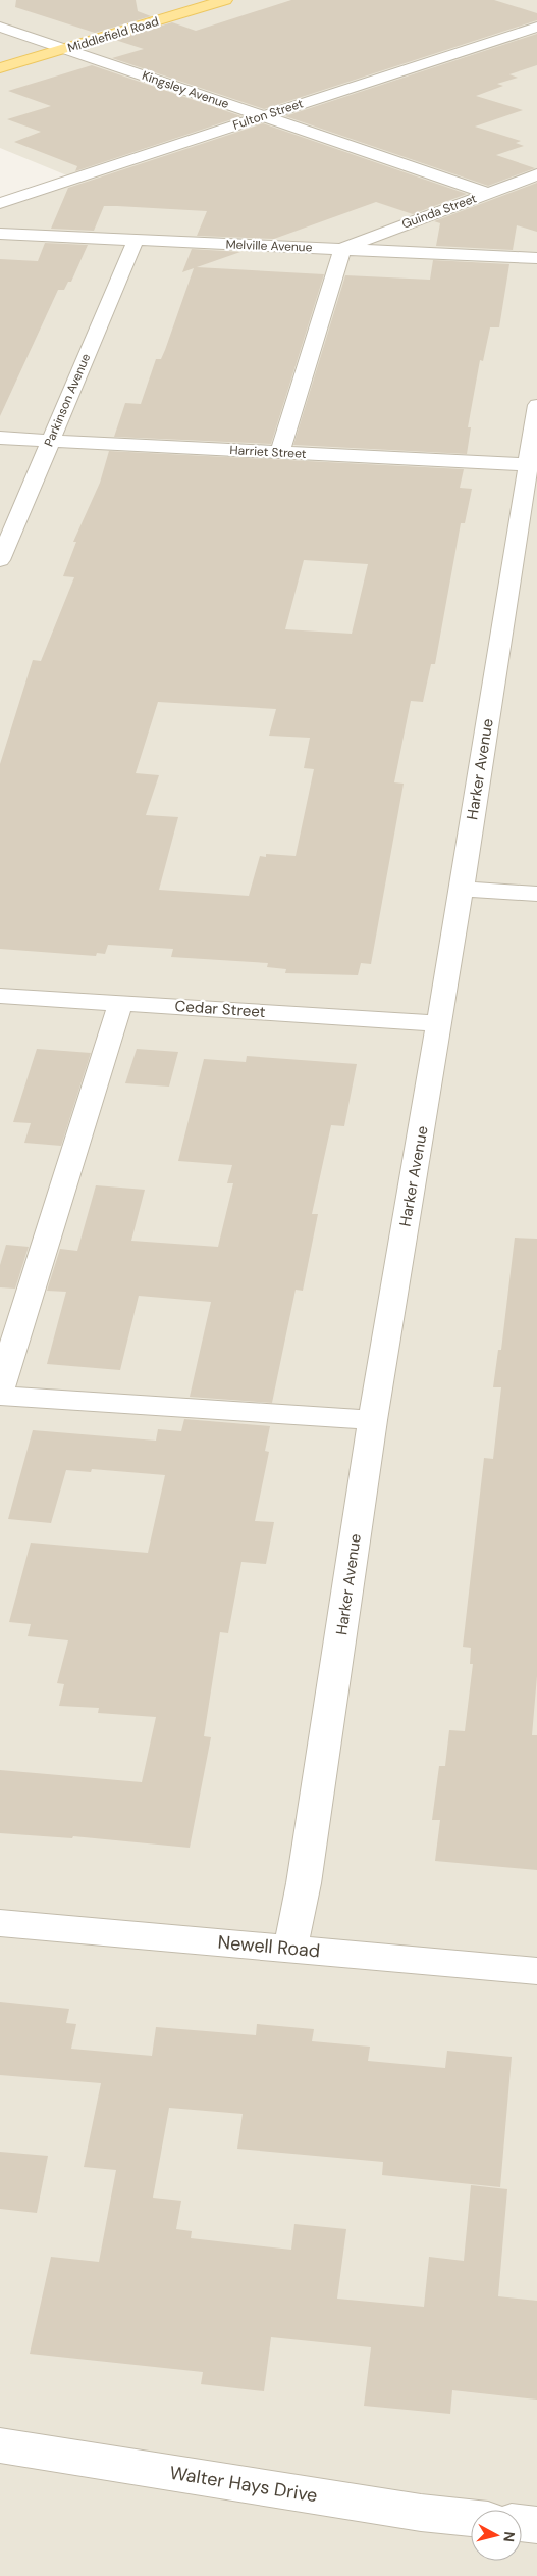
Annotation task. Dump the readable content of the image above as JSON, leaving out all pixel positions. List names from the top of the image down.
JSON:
{
  "streets": {
    "main road": ["Middlefield Road"],
    "street": [
      "Kingsley Avenue",
      "Fulton Street",
      "Guinda Street",
      "Melville Avenue",
      "Parkinson Avenue",
      "Harriet Street",
      "Harker Avenue",
      "Cedar Street",
      "Newell Road",
      "Walter Hays Drive"
    ]
  },
  "crossings": [
    ["Middlefield Road", "Kingsley Avenue"],
    ["Kingsley Avenue", "Fulton Street"],
    ["Kingsley Avenue", "Guinda Street"],
    ["Guinda Street", "Melville Avenue"],
    ["Melville Avenue", "Parkinson Avenue"],
    ["Parkinson Avenue", "Harriet Street"],
    ["Harriet Street", "Harker Avenue"],
    ["Harker Avenue", "Cedar Street"],
    ["Harker Avenue", "Newell Road"]
  ],
  "north": "right"
}
